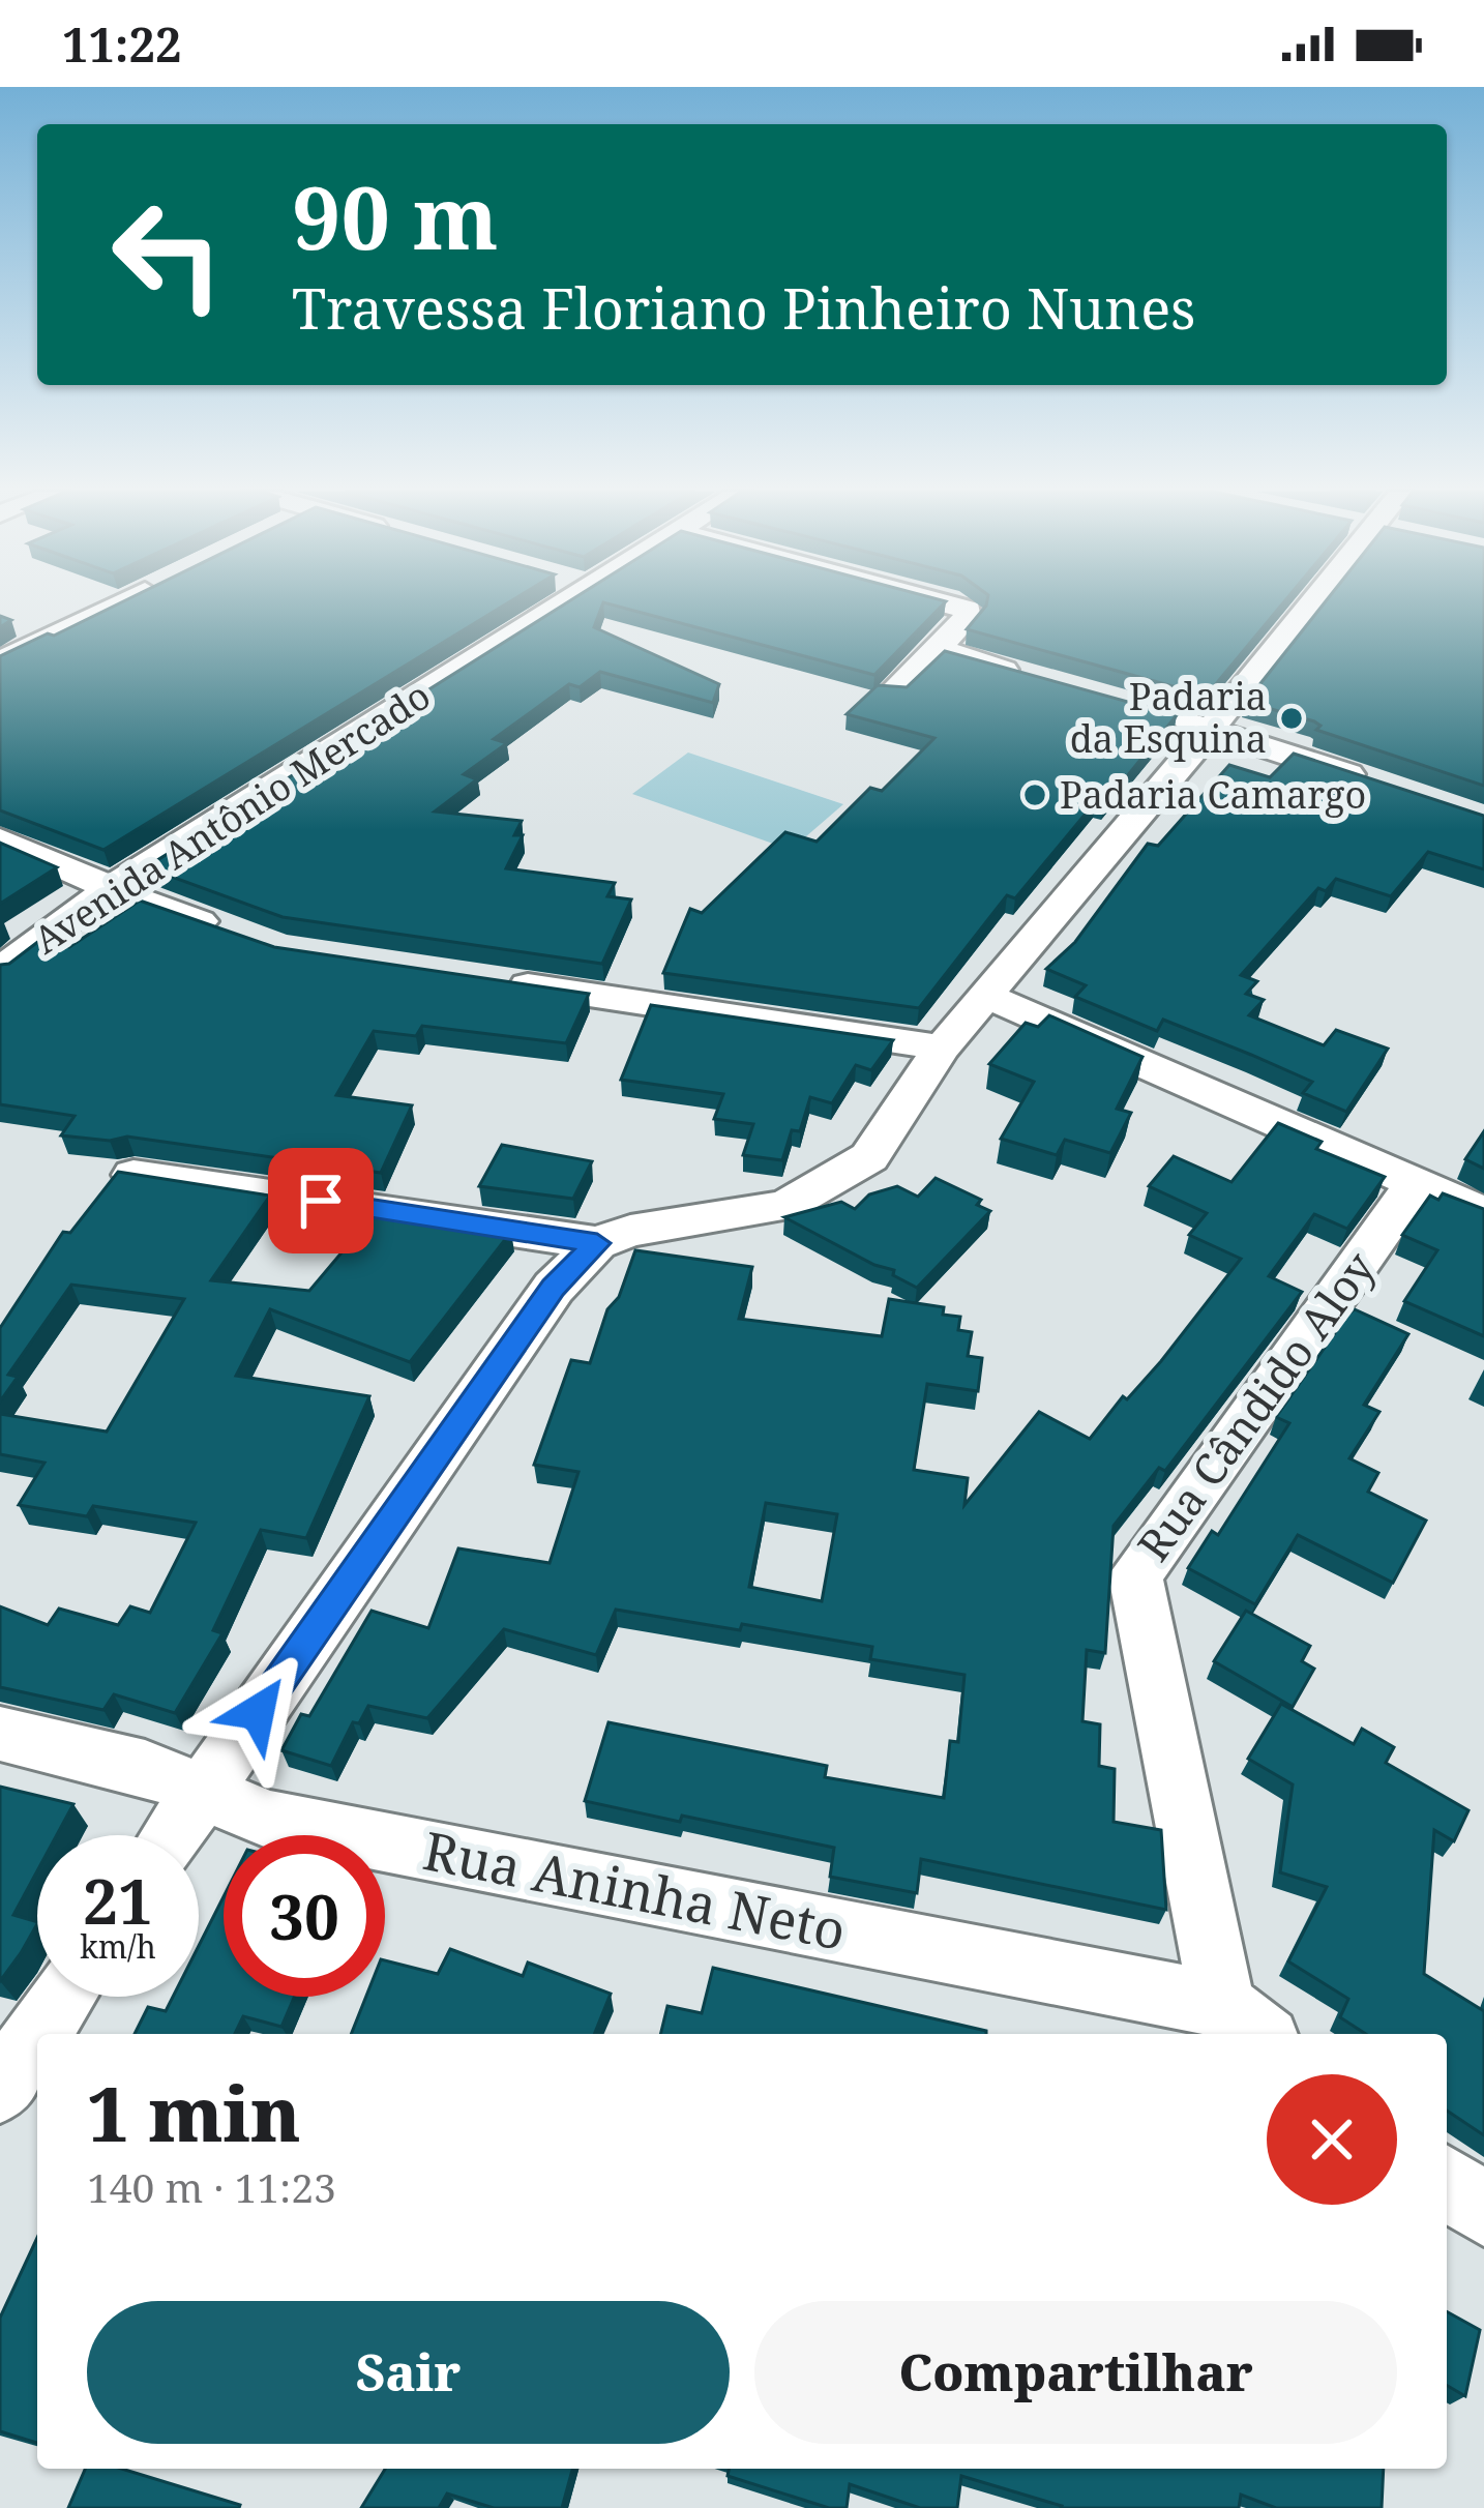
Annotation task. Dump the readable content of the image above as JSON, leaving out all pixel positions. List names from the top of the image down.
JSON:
{
  "streets": {
    "street": ["Avenida Antônio Mercado", "Rua Cândido Aloy", "Rua Aninha Neto"]
  },
  "crossings": [
    ["Rua Cândido Aloy", "Rua Aninha Neto"]
  ],
  "places": ["Padaria da Esquina", "Padaria Camargo"],
  "page": {
    "status": "11:22",
    "turn": ["90 m", "Travessa Floriano Pinheiro Nunes"],
    "speed": "21 km/h",
    "limit": "30",
    "heading": ["1 min", "140 m · 11:23"],
    "buttons": ["Sair", "Compartilhar"]
  }
}
